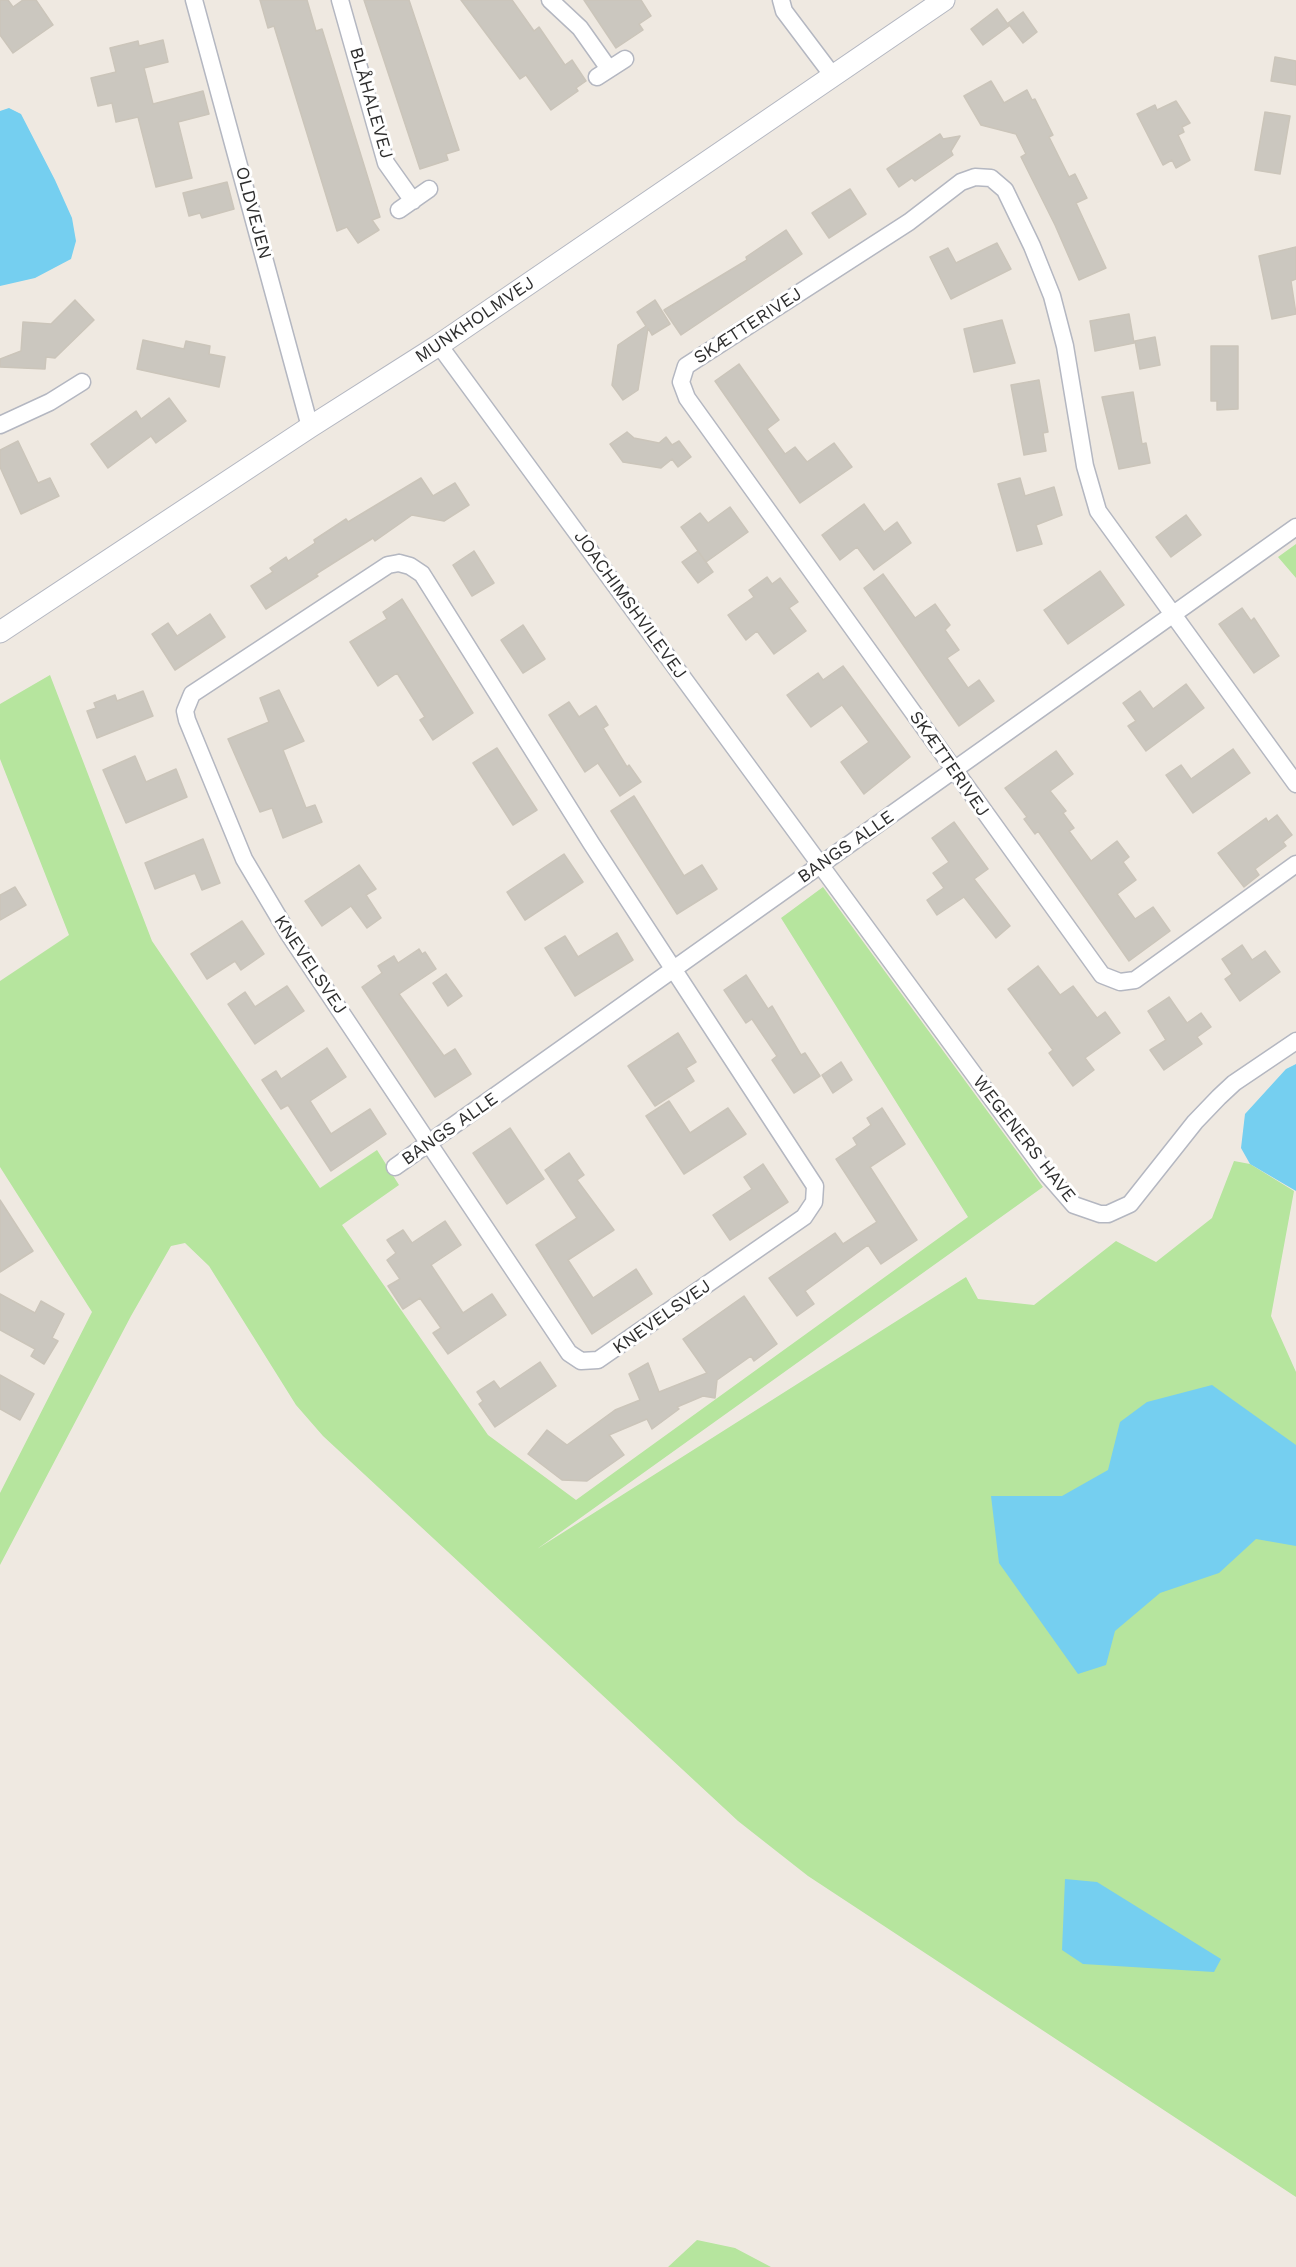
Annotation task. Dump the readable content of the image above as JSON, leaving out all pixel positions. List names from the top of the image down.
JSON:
{
  "streets": {
    "street": [
      "BLÅHALEVEJ",
      "OLDVEJEN",
      "MUNKHOLMVEJ",
      "SKÆTTERIVEJ",
      "JOACHIMSHVILEVEJ",
      "BANGS ALLE",
      "KNEVELSVEJ",
      "WEGENERS HAVE"
    ]
  },
  "crossings": [
    ["OLDVEJEN", "MUNKHOLMVEJ"],
    ["MUNKHOLMVEJ", "JOACHIMSHVILEVEJ"],
    ["SKÆTTERIVEJ", "BANGS ALLE"],
    ["JOACHIMSHVILEVEJ", "BANGS ALLE"],
    ["JOACHIMSHVILEVEJ", "WEGENERS HAVE"],
    ["BANGS ALLE", "KNEVELSVEJ"],
    ["BANGS ALLE", "WEGENERS HAVE"]
  ]
}
